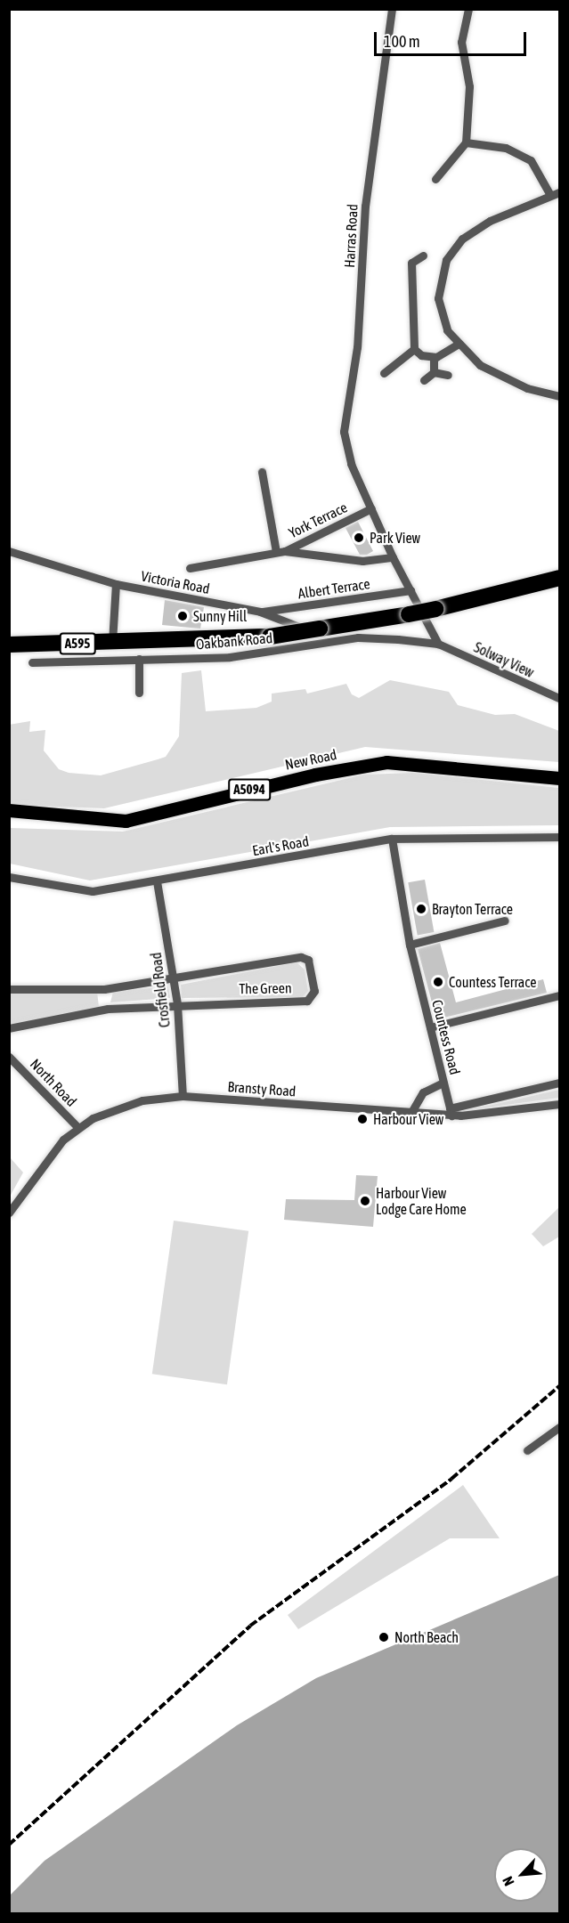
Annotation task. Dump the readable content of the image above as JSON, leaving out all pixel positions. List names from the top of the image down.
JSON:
{
  "streets": {
    "highway": ["A595"],
    "main road": ["New Road", "A5094"],
    "street": [
      "Harras Road",
      "York Terrace",
      "Victoria Road",
      "Albert Terrace",
      "Oakbank Road",
      "Solway View",
      "Earl's Road",
      "The Green",
      "Crosfield Road",
      "Countess Road",
      "North Road",
      "Bransty Road"
    ]
  },
  "crossings": [
    ["Harras Road", "York Terrace"],
    ["Victoria Road", "Albert Terrace"],
    ["Victoria Road", "Oakbank Road"],
    ["Oakbank Road", "Solway View"],
    ["Earl's Road", "Crosfield Road"],
    ["Earl's Road", "Countess Road"],
    ["The Green", "Crosfield Road"],
    ["Crosfield Road", "Bransty Road"],
    ["Countess Road", "Bransty Road"],
    ["North Road", "Bransty Road"]
  ],
  "places": [
    "Park View",
    "Sunny Hill",
    "Brayton Terrace",
    "Countess Terrace",
    "Harbour View",
    "Harbour View Lodge Care Home",
    "North Beach"
  ],
  "scale_bar": "100 m",
  "north": "bottom left"
}
